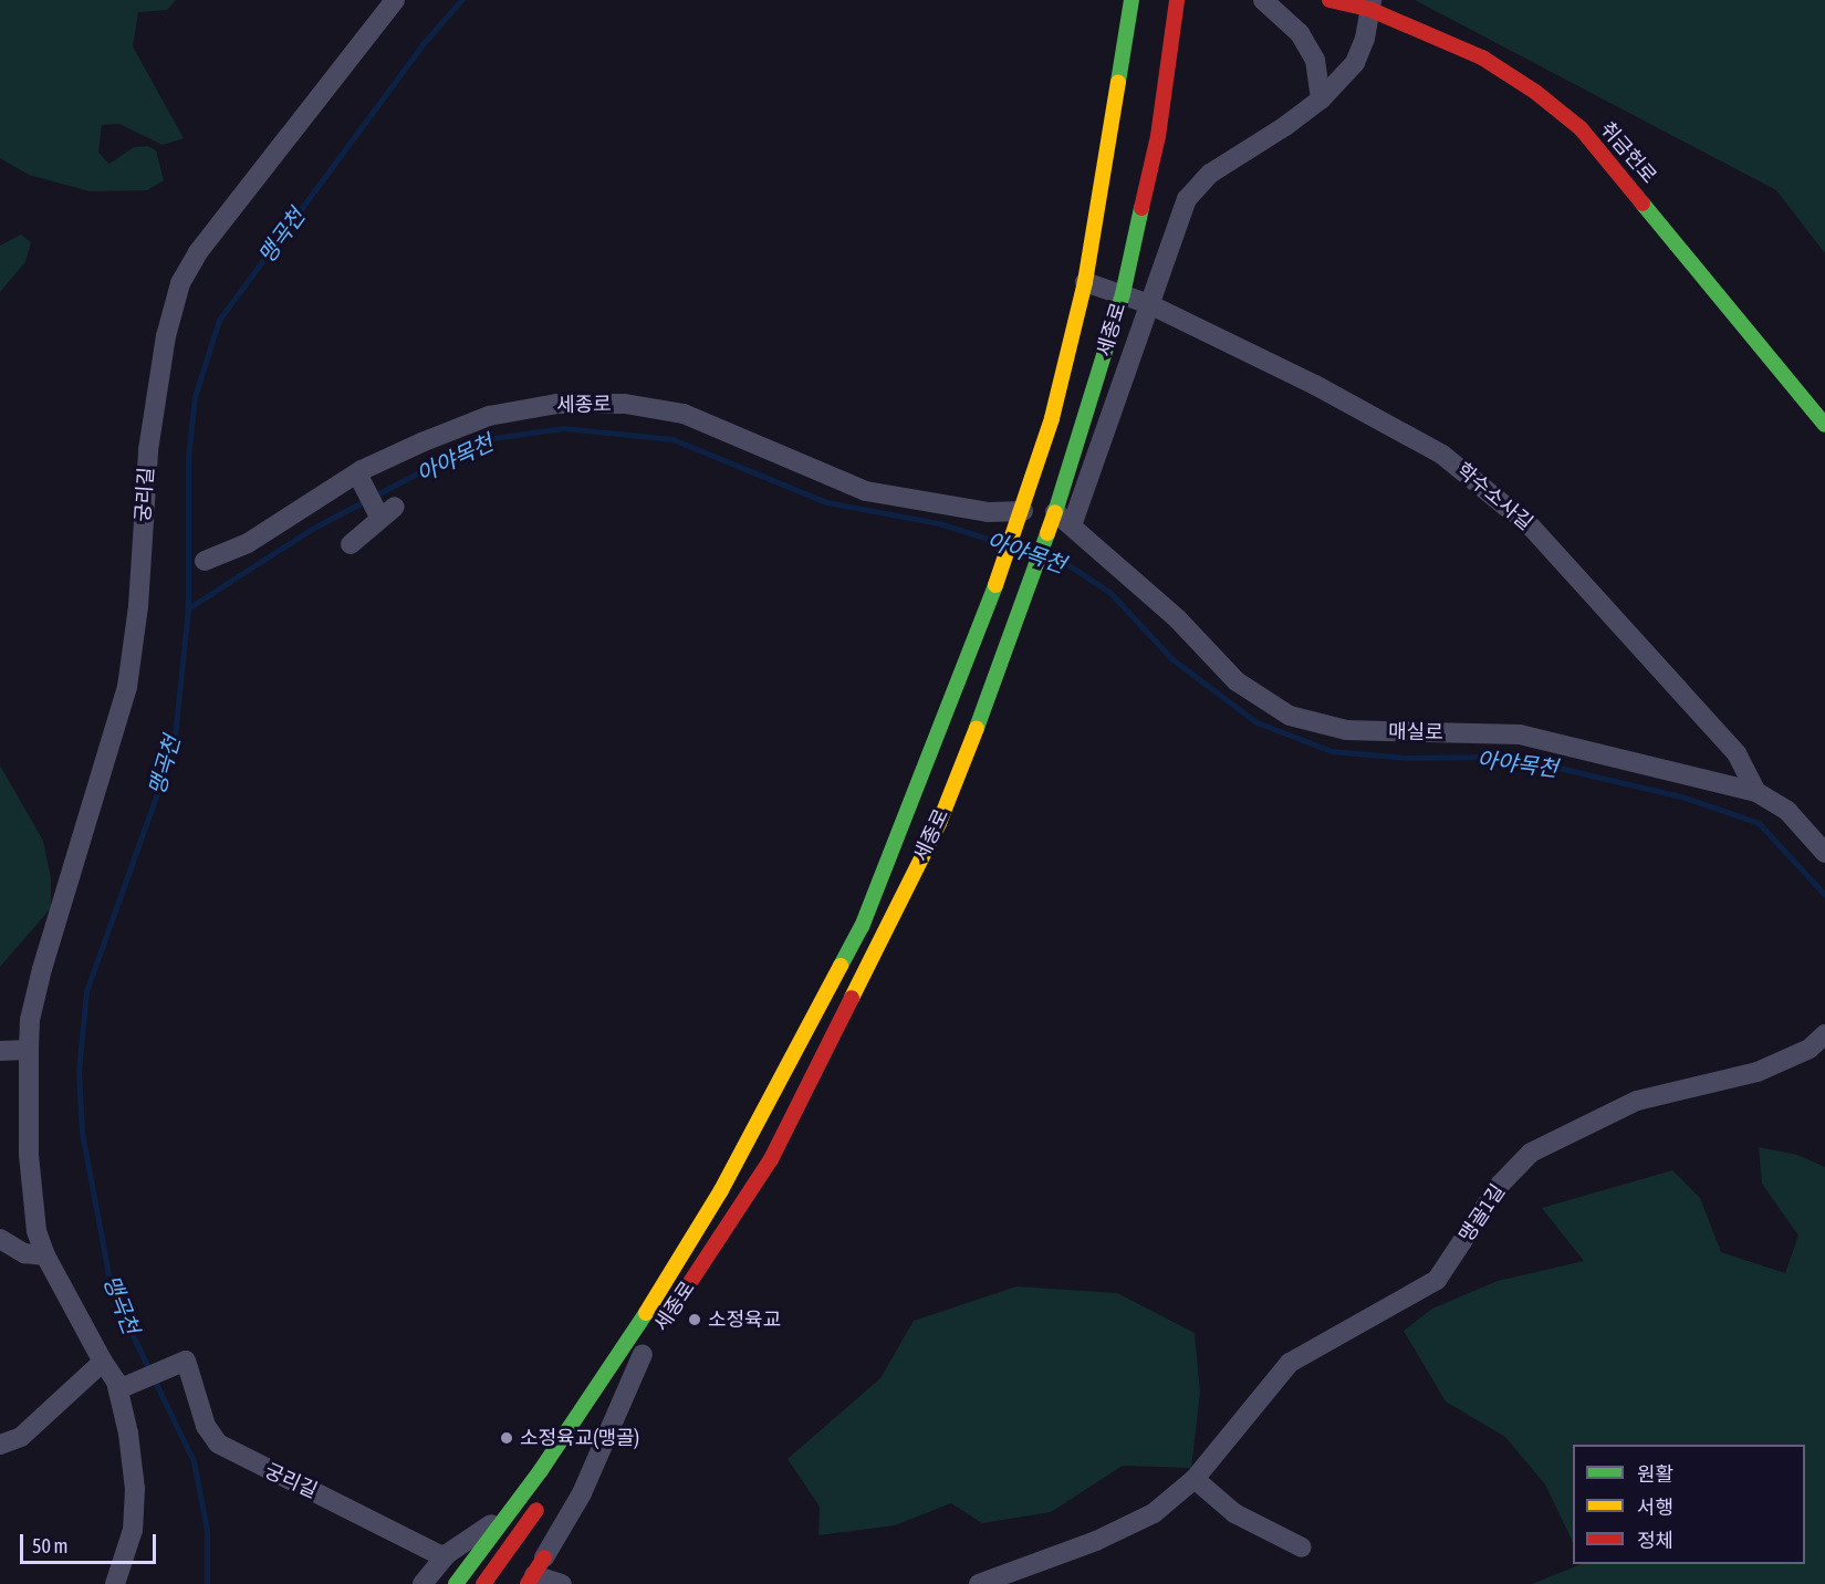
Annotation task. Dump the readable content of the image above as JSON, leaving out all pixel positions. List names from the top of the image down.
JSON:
{
  "streets": {
    "main road": ["취금헌로", "세종로"],
    "street": [
      "궁리길",
      "학수소사길",
      "매실로",
      "맹골1길"
    ]
  },
  "crossings": [
    ["세종로", "학수소사길"],
    ["세종로", "매실로"],
    ["학수소사길", "매실로"]
  ],
  "water": ["맹곡천", "아야목천"],
  "places": ["소정육교", "소정육교(맹골)"],
  "legend": ["원활", "서행", "정체"],
  "scale_bar": "50 m"
}
